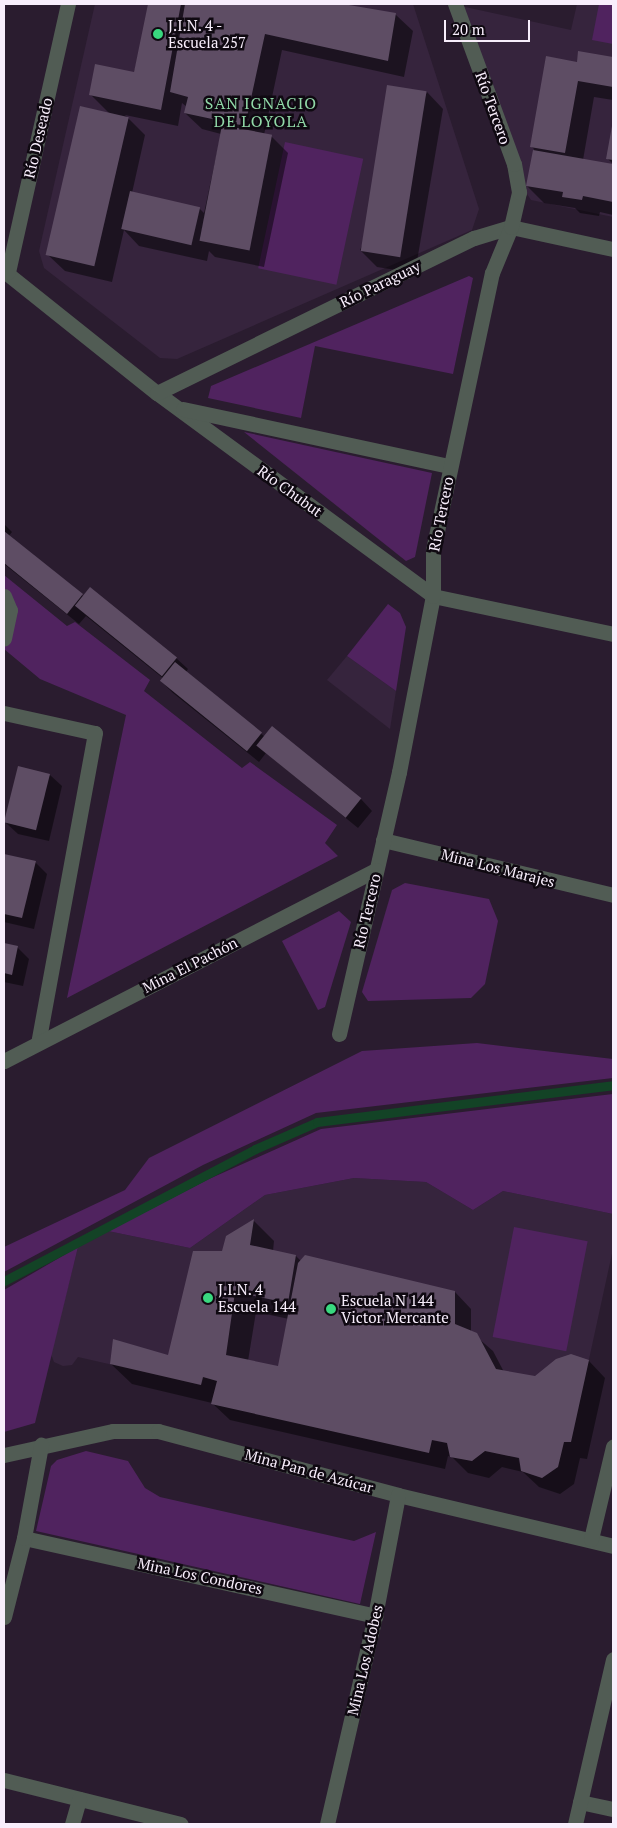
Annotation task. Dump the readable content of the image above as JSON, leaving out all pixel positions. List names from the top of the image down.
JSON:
{
  "streets": {
    "street": [
      "Río Tercero",
      "Río Deseado",
      "Río Paraguay",
      "Río Chubut",
      "Mina Los Marajes",
      "Mina El Pachón",
      "Mina Pan de Azúcar",
      "Mina Los Condores",
      "Mina Los Adobes"
    ]
  },
  "crossings": [
    ["Río Tercero", "Río Paraguay"],
    ["Río Tercero", "Río Chubut"],
    ["Río Tercero", "Mina Los Marajes"],
    ["Río Tercero", "Mina El Pachón"],
    ["Río Deseado", "Río Chubut"],
    ["Río Paraguay", "Río Chubut"],
    ["Mina Pan de Azúcar", "Mina Los Adobes"],
    ["Mina Los Condores", "Mina Los Adobes"]
  ],
  "districts": ["SAN IGNACIO DE LOYOLA"],
  "places": ["J.I.N. 4 - Escuela 257", "J.I.N. 4 Escuela 144", "Escuela N 144 Victor Mercante"],
  "scale_bar": "20 m"
}
